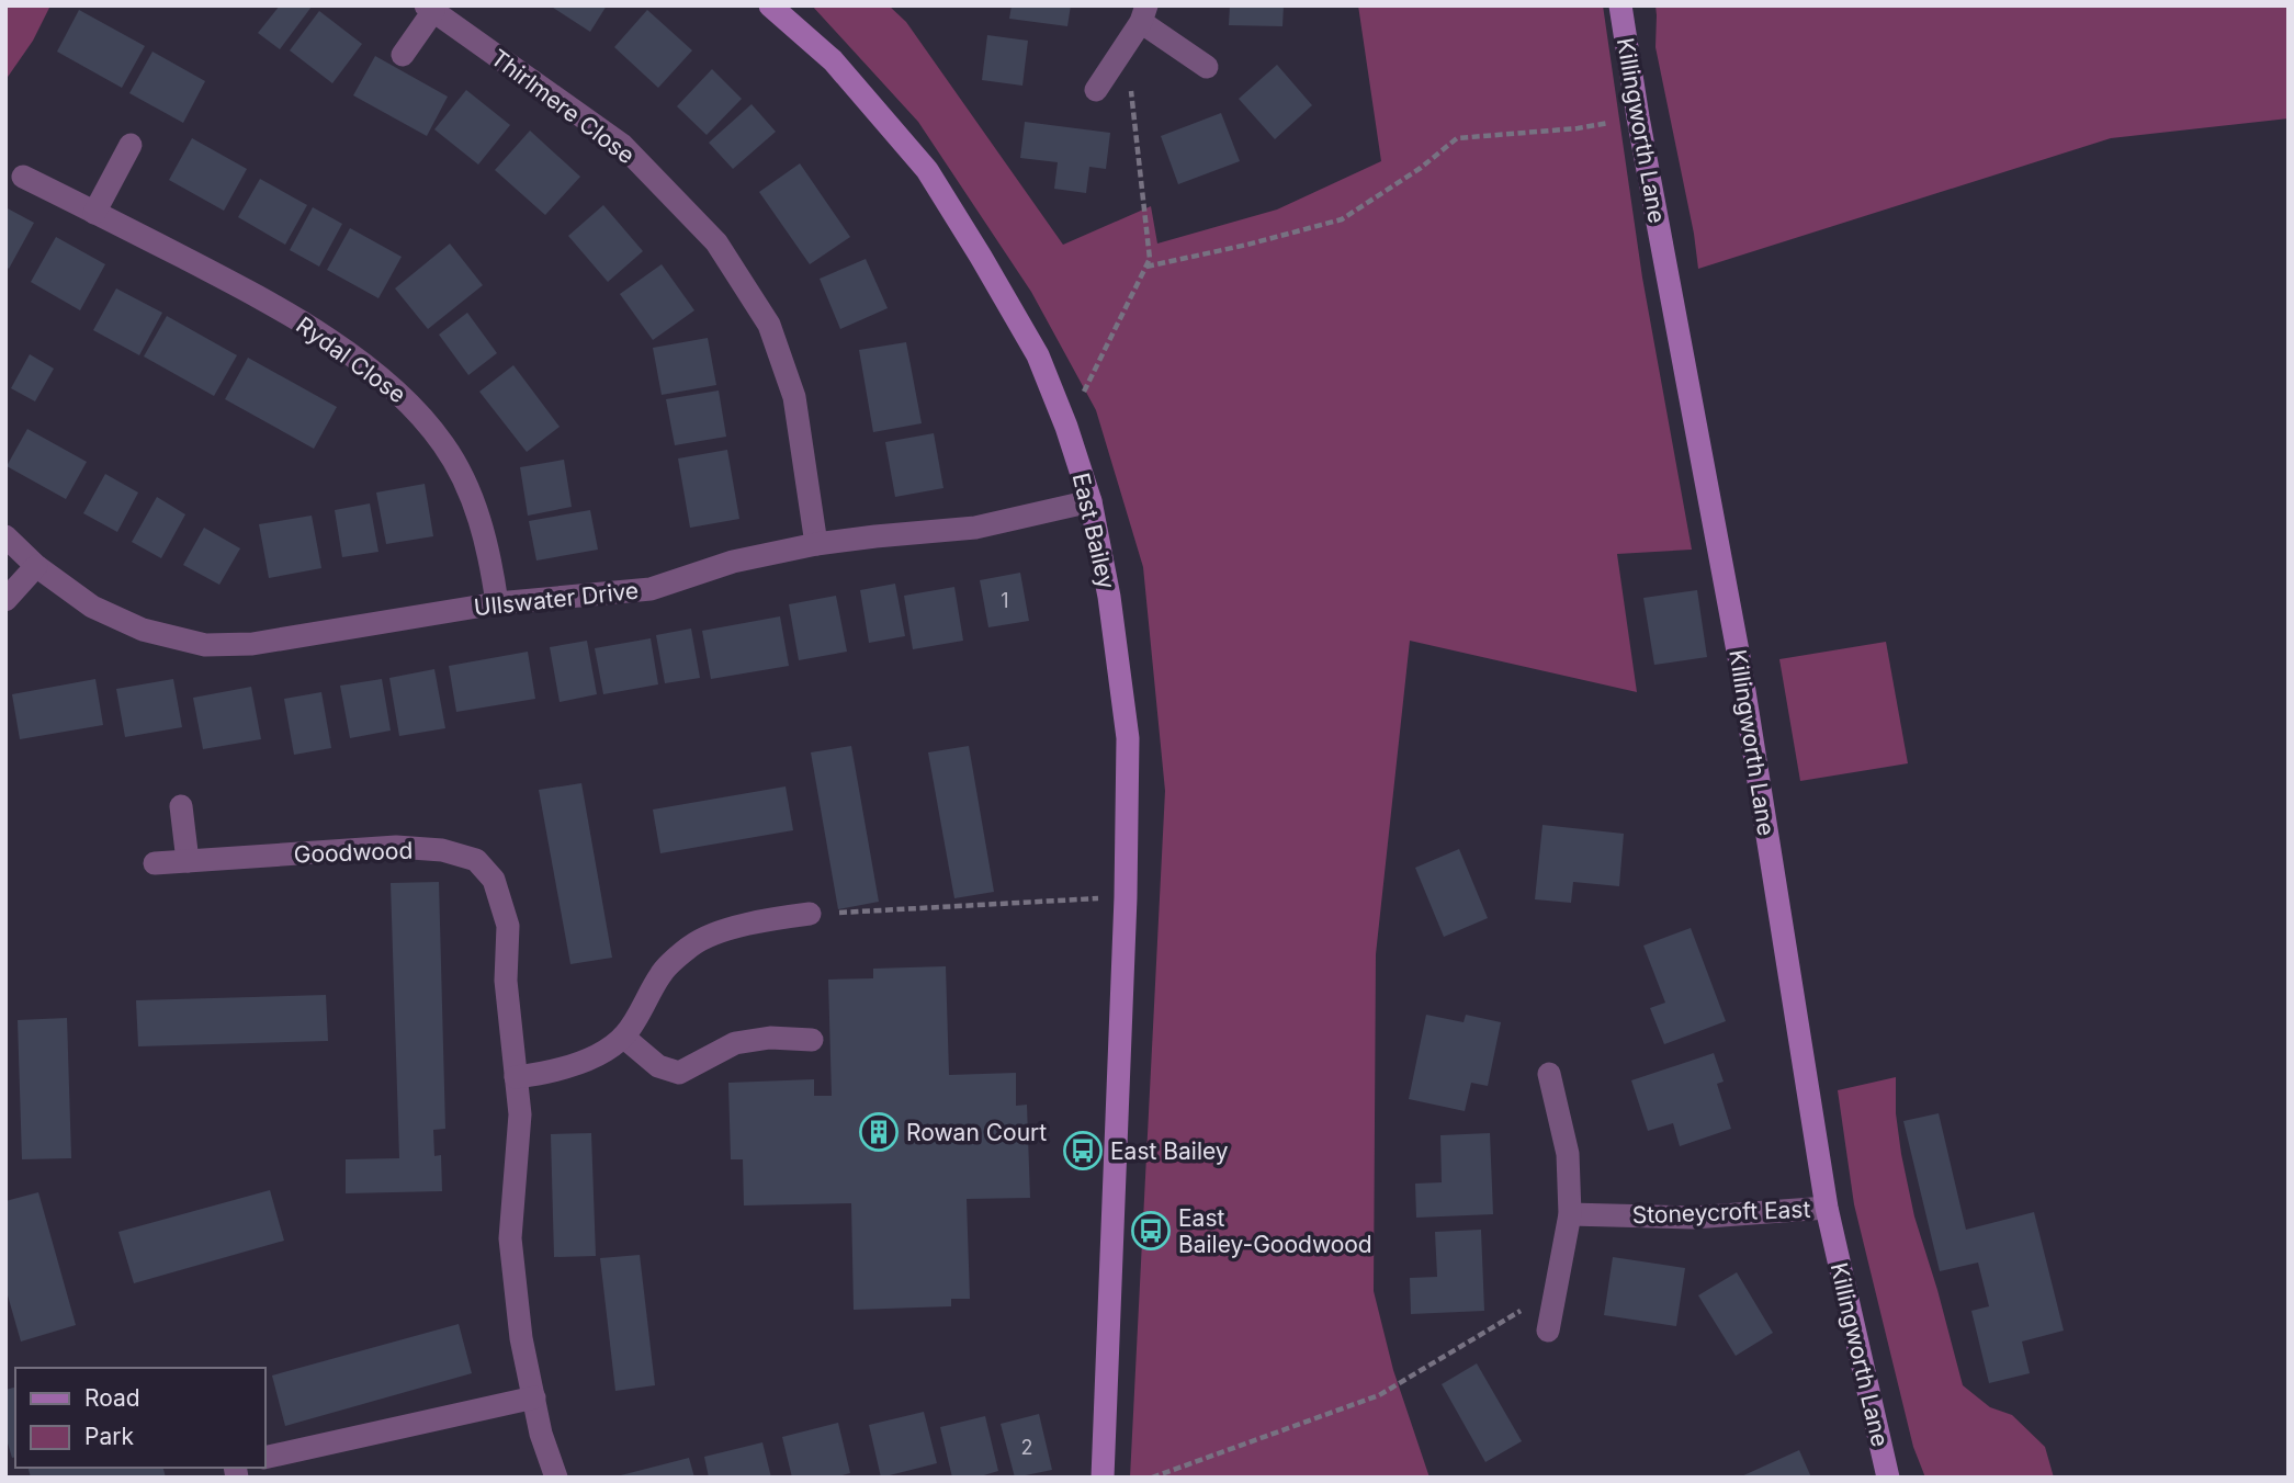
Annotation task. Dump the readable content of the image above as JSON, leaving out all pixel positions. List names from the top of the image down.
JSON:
{
  "streets": {
    "street": [
      "Thirlmere Close",
      "Killingworth Lane",
      "Rydal Close",
      "East Bailey",
      "Ullswater Drive",
      "Goodwood",
      "Stoneycroft East"
    ]
  },
  "crossings": [
    ["Thirlmere Close", "Ullswater Drive"],
    ["Killingworth Lane", "Stoneycroft East"],
    ["Rydal Close", "Ullswater Drive"],
    ["East Bailey", "Ullswater Drive"]
  ],
  "places": {
    "building": ["Rowan Court"],
    "bus stop": ["East Bailey", "East Bailey-Goodwood"]
  },
  "house_numbers": ["1", "2"],
  "legend": ["Road", "Park"]
}
